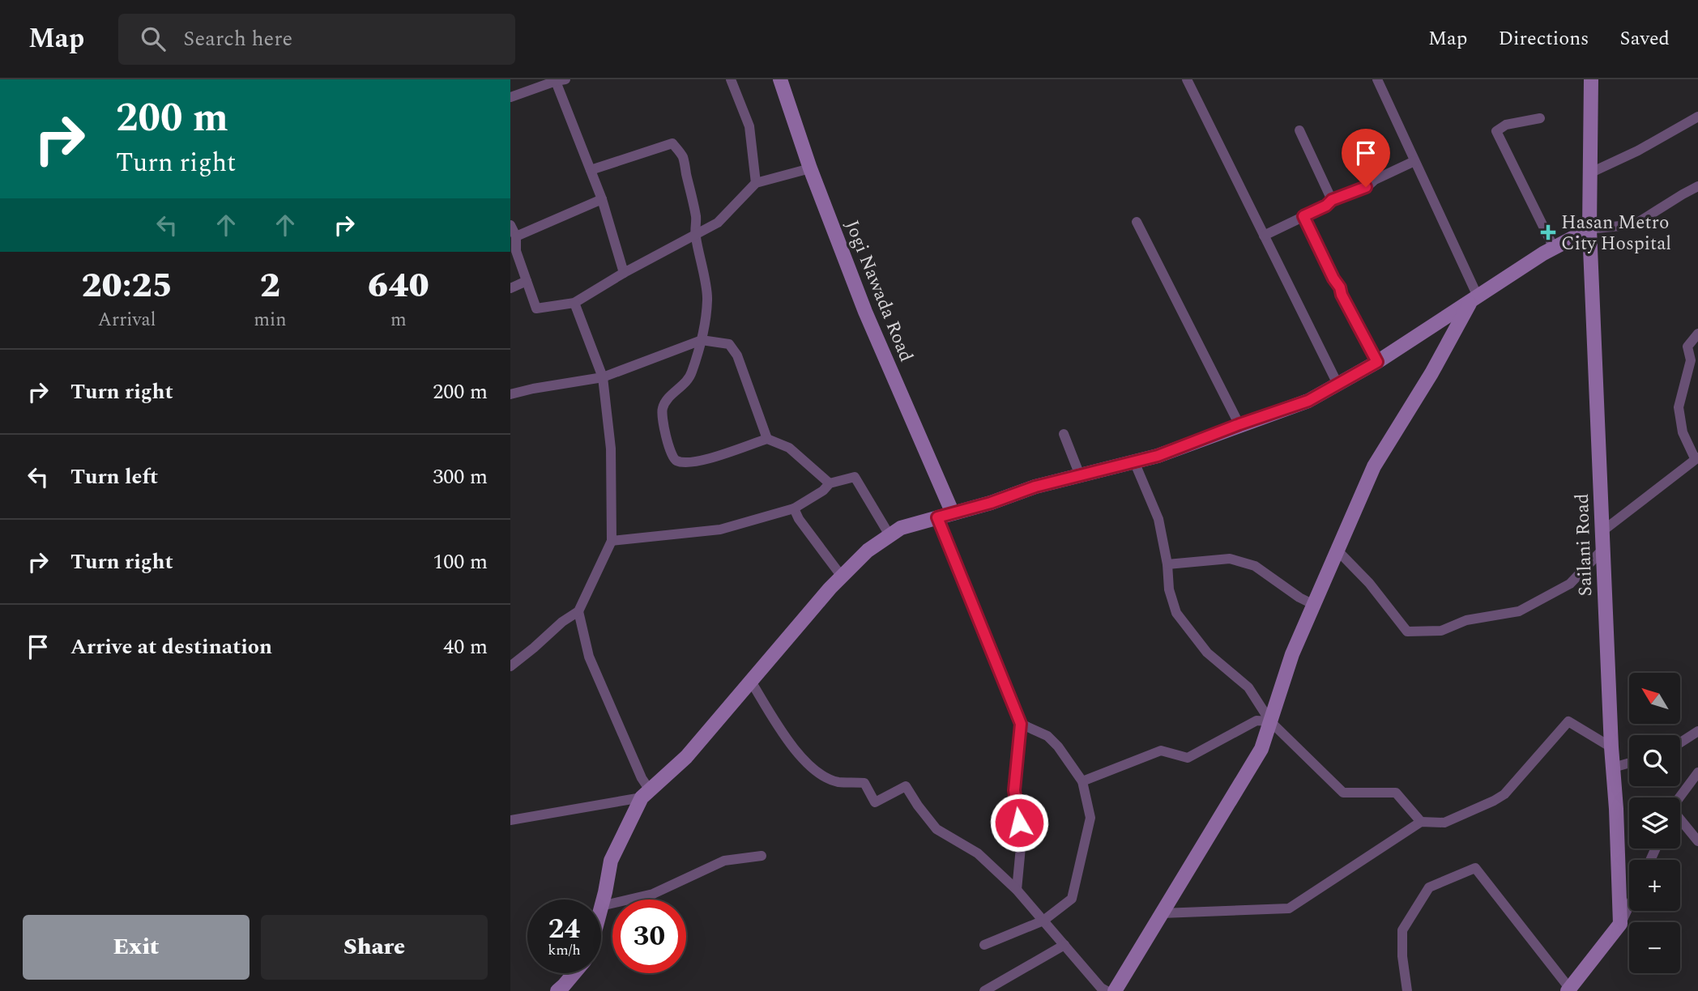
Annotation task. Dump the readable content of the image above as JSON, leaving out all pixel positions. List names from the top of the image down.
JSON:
{
  "streets": {
    "street": ["Jogi Nawada Road", "Sailani Road"]
  },
  "places": {
    "health": ["Hasan Metro City Hospital"]
  },
  "north": "top left",
  "page": {
    "header": "Map",
    "search": "Search here",
    "nav": ["Map", "Directions", "Saved"],
    "turn": ["200 m", "Turn right"],
    "eta": [
      "20:25",
      "Arrival",
      "2",
      "min",
      "640",
      "m"
    ],
    "list": [
      {
        "name": "Turn right",
        "value": "200 m"
      },
      {
        "name": "Turn left",
        "value": "300 m"
      },
      {
        "name": "Turn right",
        "value": "100 m"
      },
      {
        "name": "Arrive at destination",
        "value": "40 m"
      }
    ],
    "map_buttons": ["+", "−"],
    "speed": "24 km/h",
    "limit": "30",
    "buttons": ["Exit", "Share"]
  }
}
